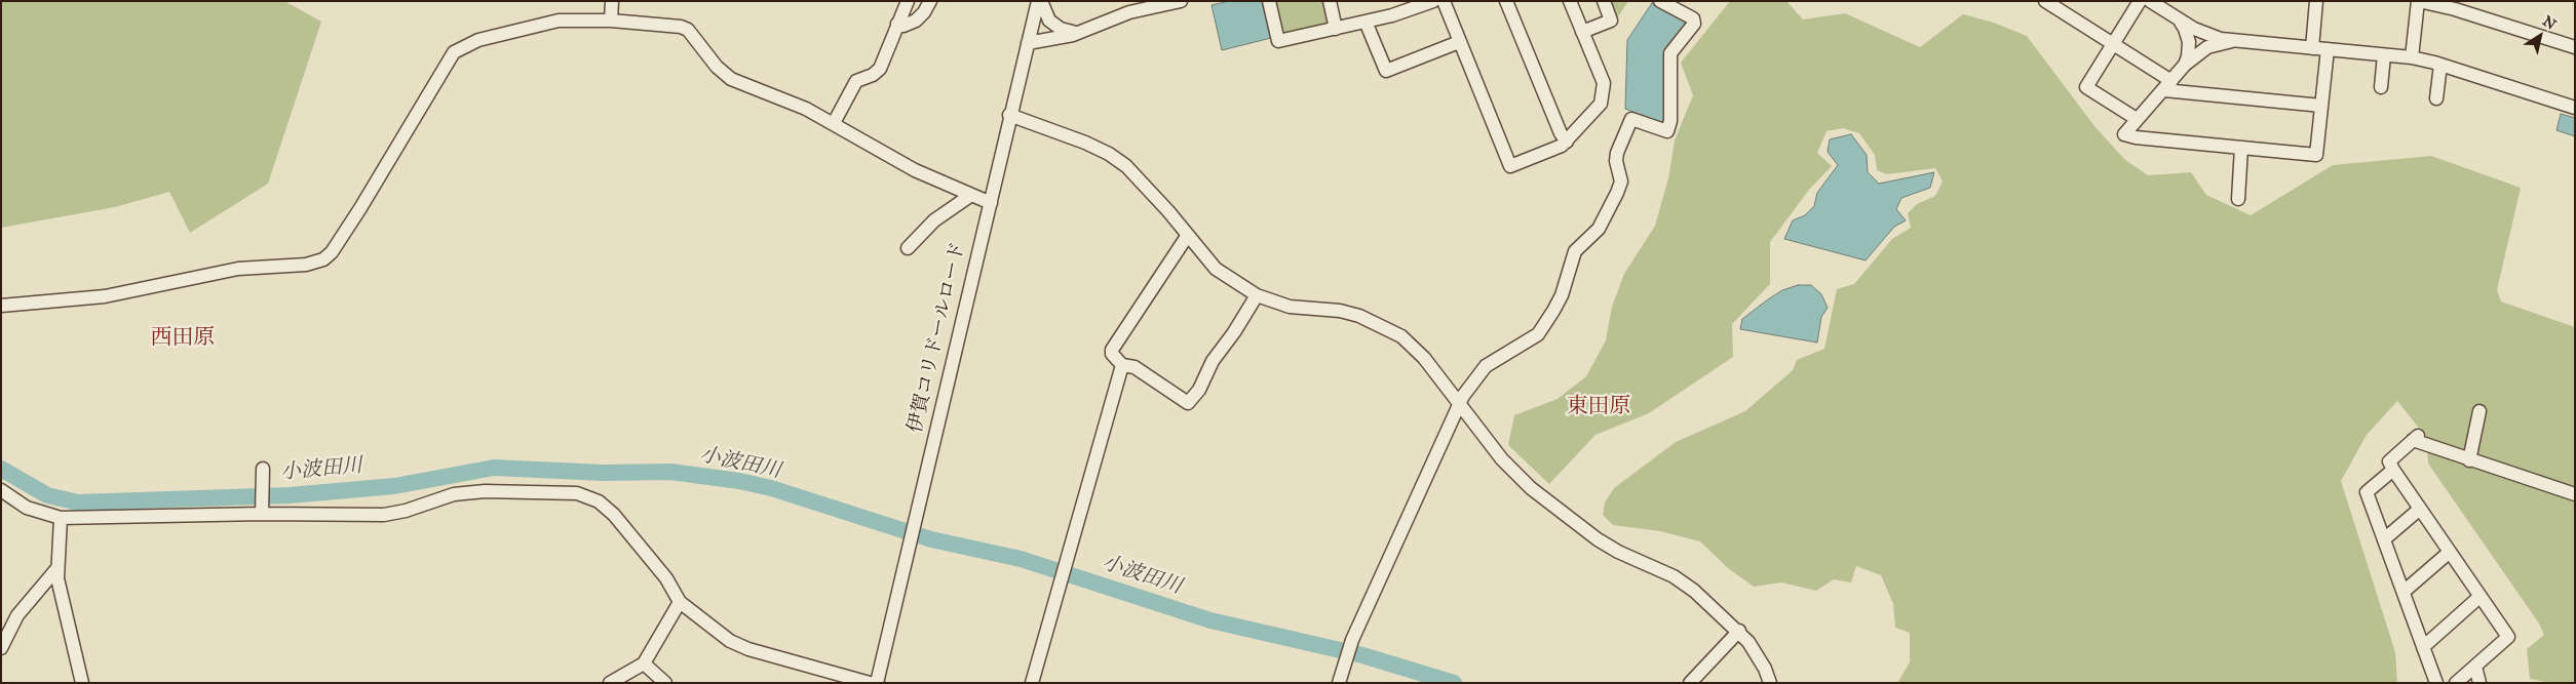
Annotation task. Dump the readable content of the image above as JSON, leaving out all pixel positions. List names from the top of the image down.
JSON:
{
  "streets": {
    "street": ["伊賀コリドールロード"]
  },
  "districts": ["西田原", "東田原"],
  "water": ["小波田川"],
  "north": "top right"
}
